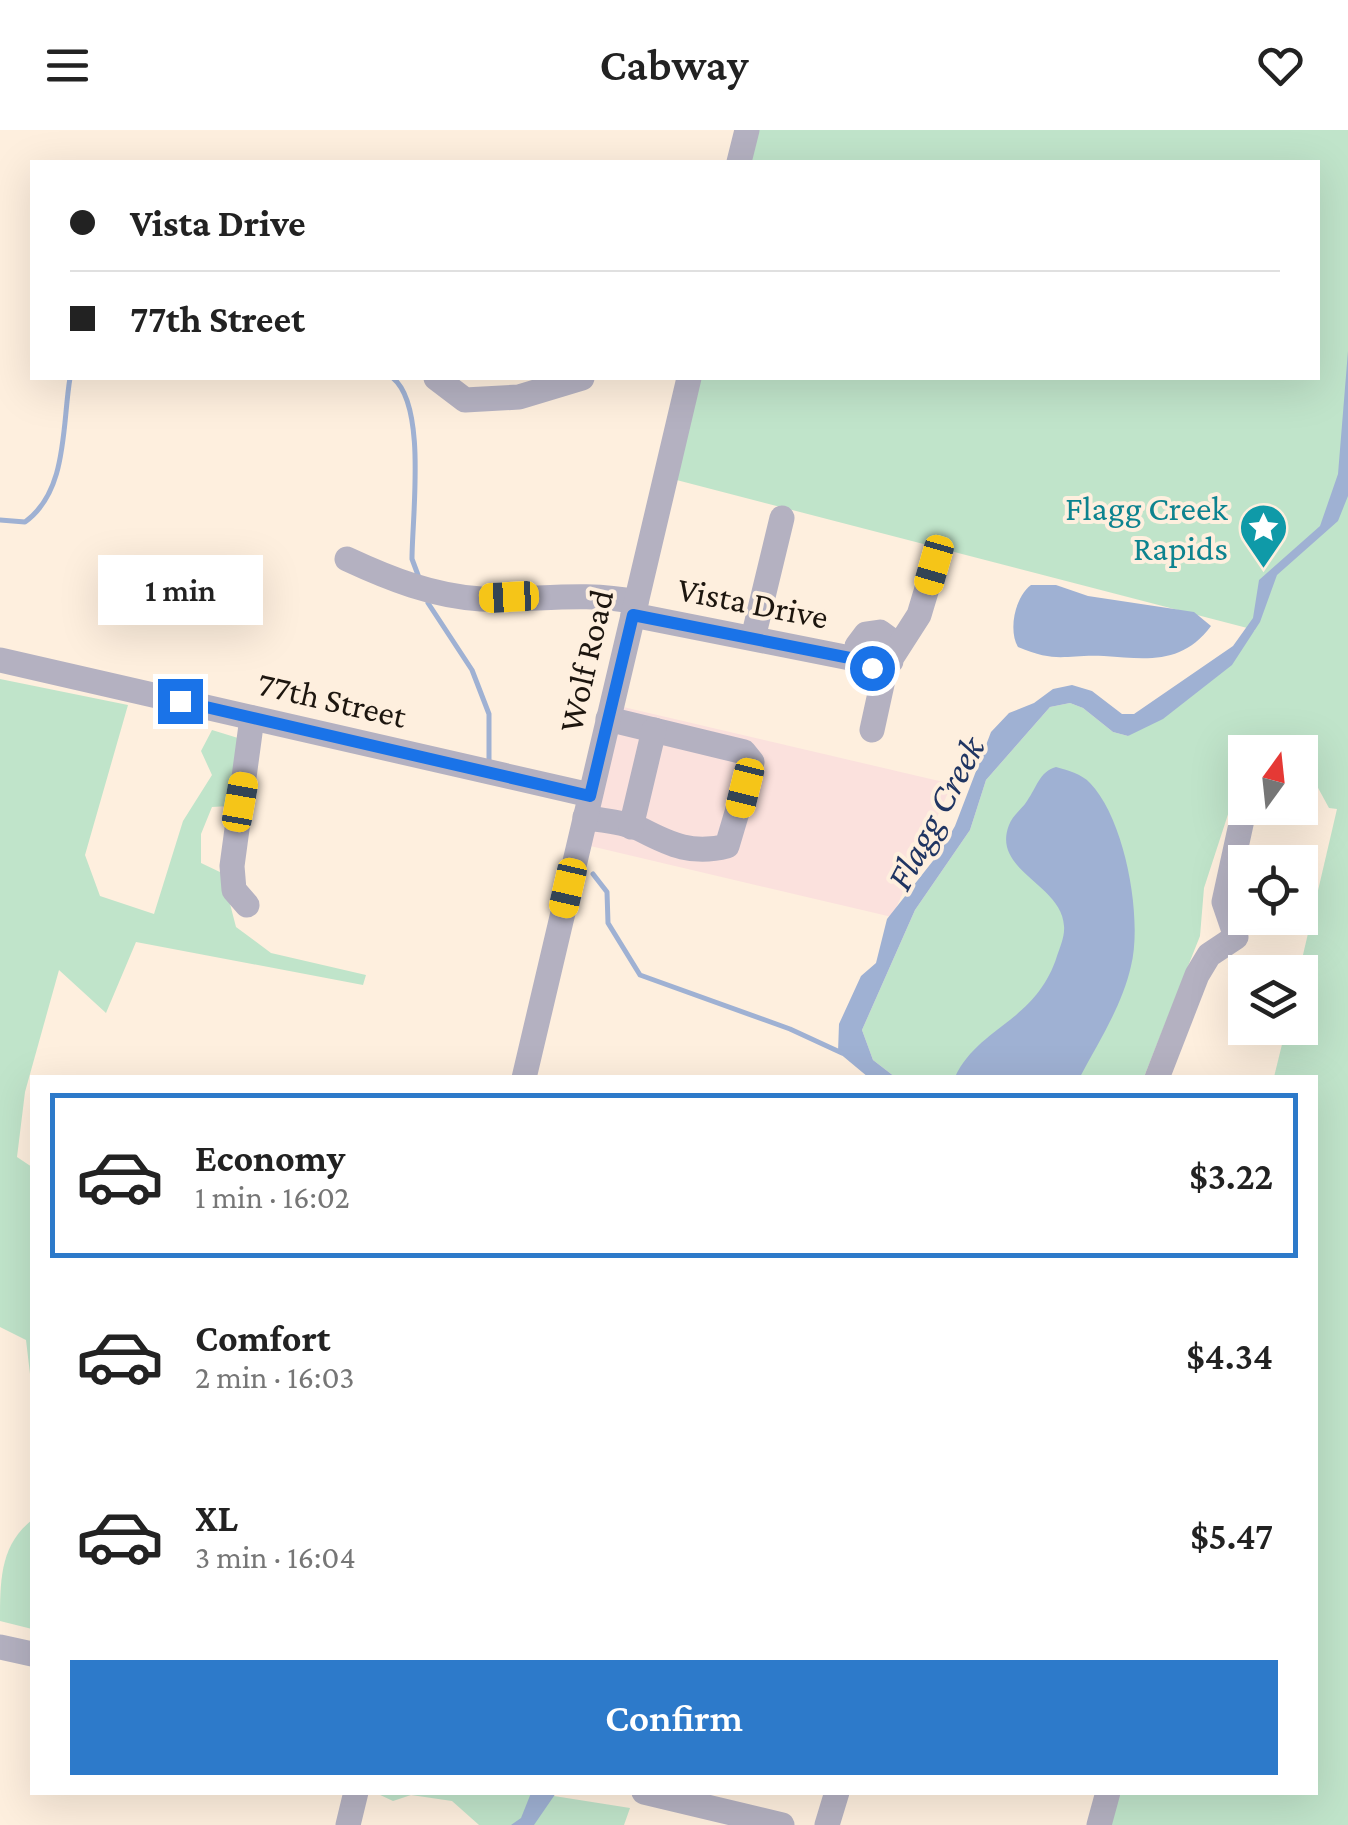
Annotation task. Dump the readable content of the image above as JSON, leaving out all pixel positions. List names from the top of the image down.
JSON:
{
  "streets": {
    "street": ["Vista Drive", "Wolf Road", "77th Street"]
  },
  "crossings": [
    ["Vista Drive", "Wolf Road"],
    ["Wolf Road", "77th Street"]
  ],
  "water": ["Flagg Creek"],
  "places": {
    "place": ["Flagg Creek Rapids"]
  },
  "north": "top",
  "page": {
    "header": "Cabway",
    "banner": ["Vista Drive", "77th Street"],
    "bubble": "1 min",
    "list": [
      {
        "name": "Economy",
        "note": "1 min · 16:02",
        "value": "$3.22"
      },
      {
        "name": "Comfort",
        "note": "2 min · 16:03",
        "value": "$4.34"
      },
      {
        "name": "XL",
        "note": "3 min · 16:04",
        "value": "$5.47"
      }
    ],
    "buttons": "Confirm"
  }
}
